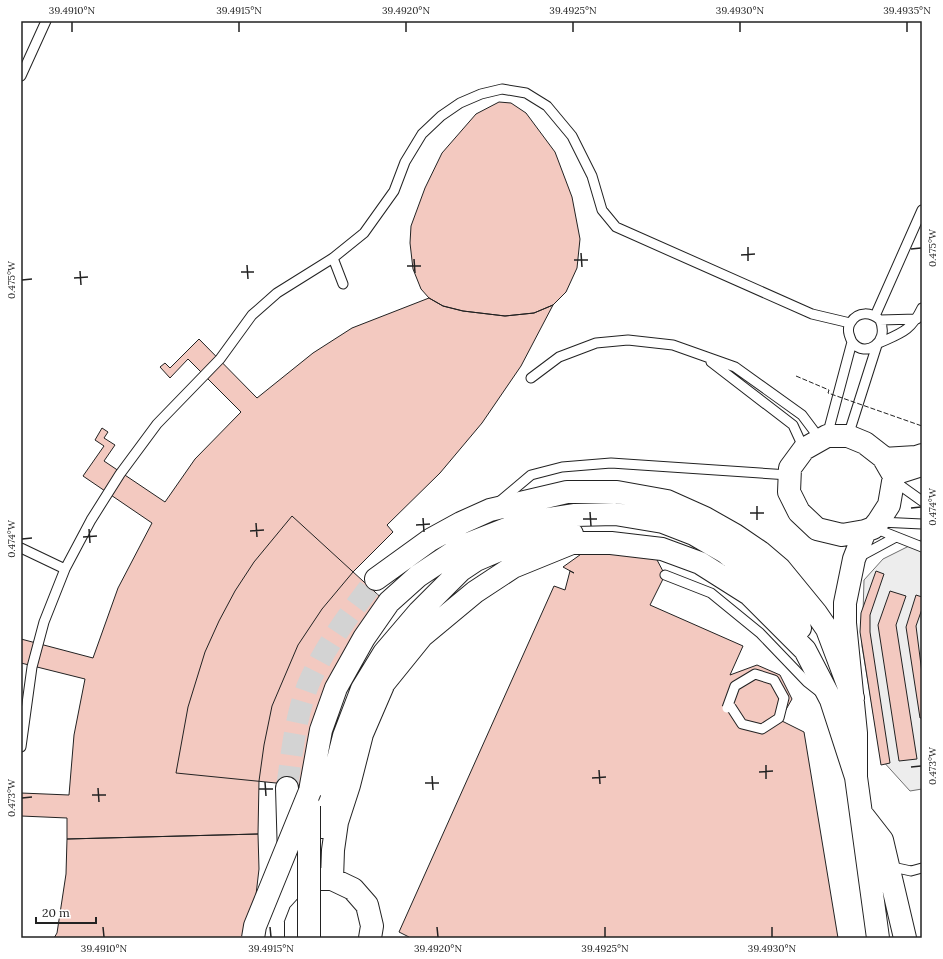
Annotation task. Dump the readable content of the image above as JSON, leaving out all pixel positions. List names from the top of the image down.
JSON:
{
  "scale_bar": "20 m",
  "coordinates": [
    "39.4910°N",
    "39.4915°N",
    "39.4920°N",
    "39.4925°N",
    "39.4930°N",
    "39.4935°N",
    "0.475°W",
    "0.474°W",
    "0.473°W"
  ]
}
